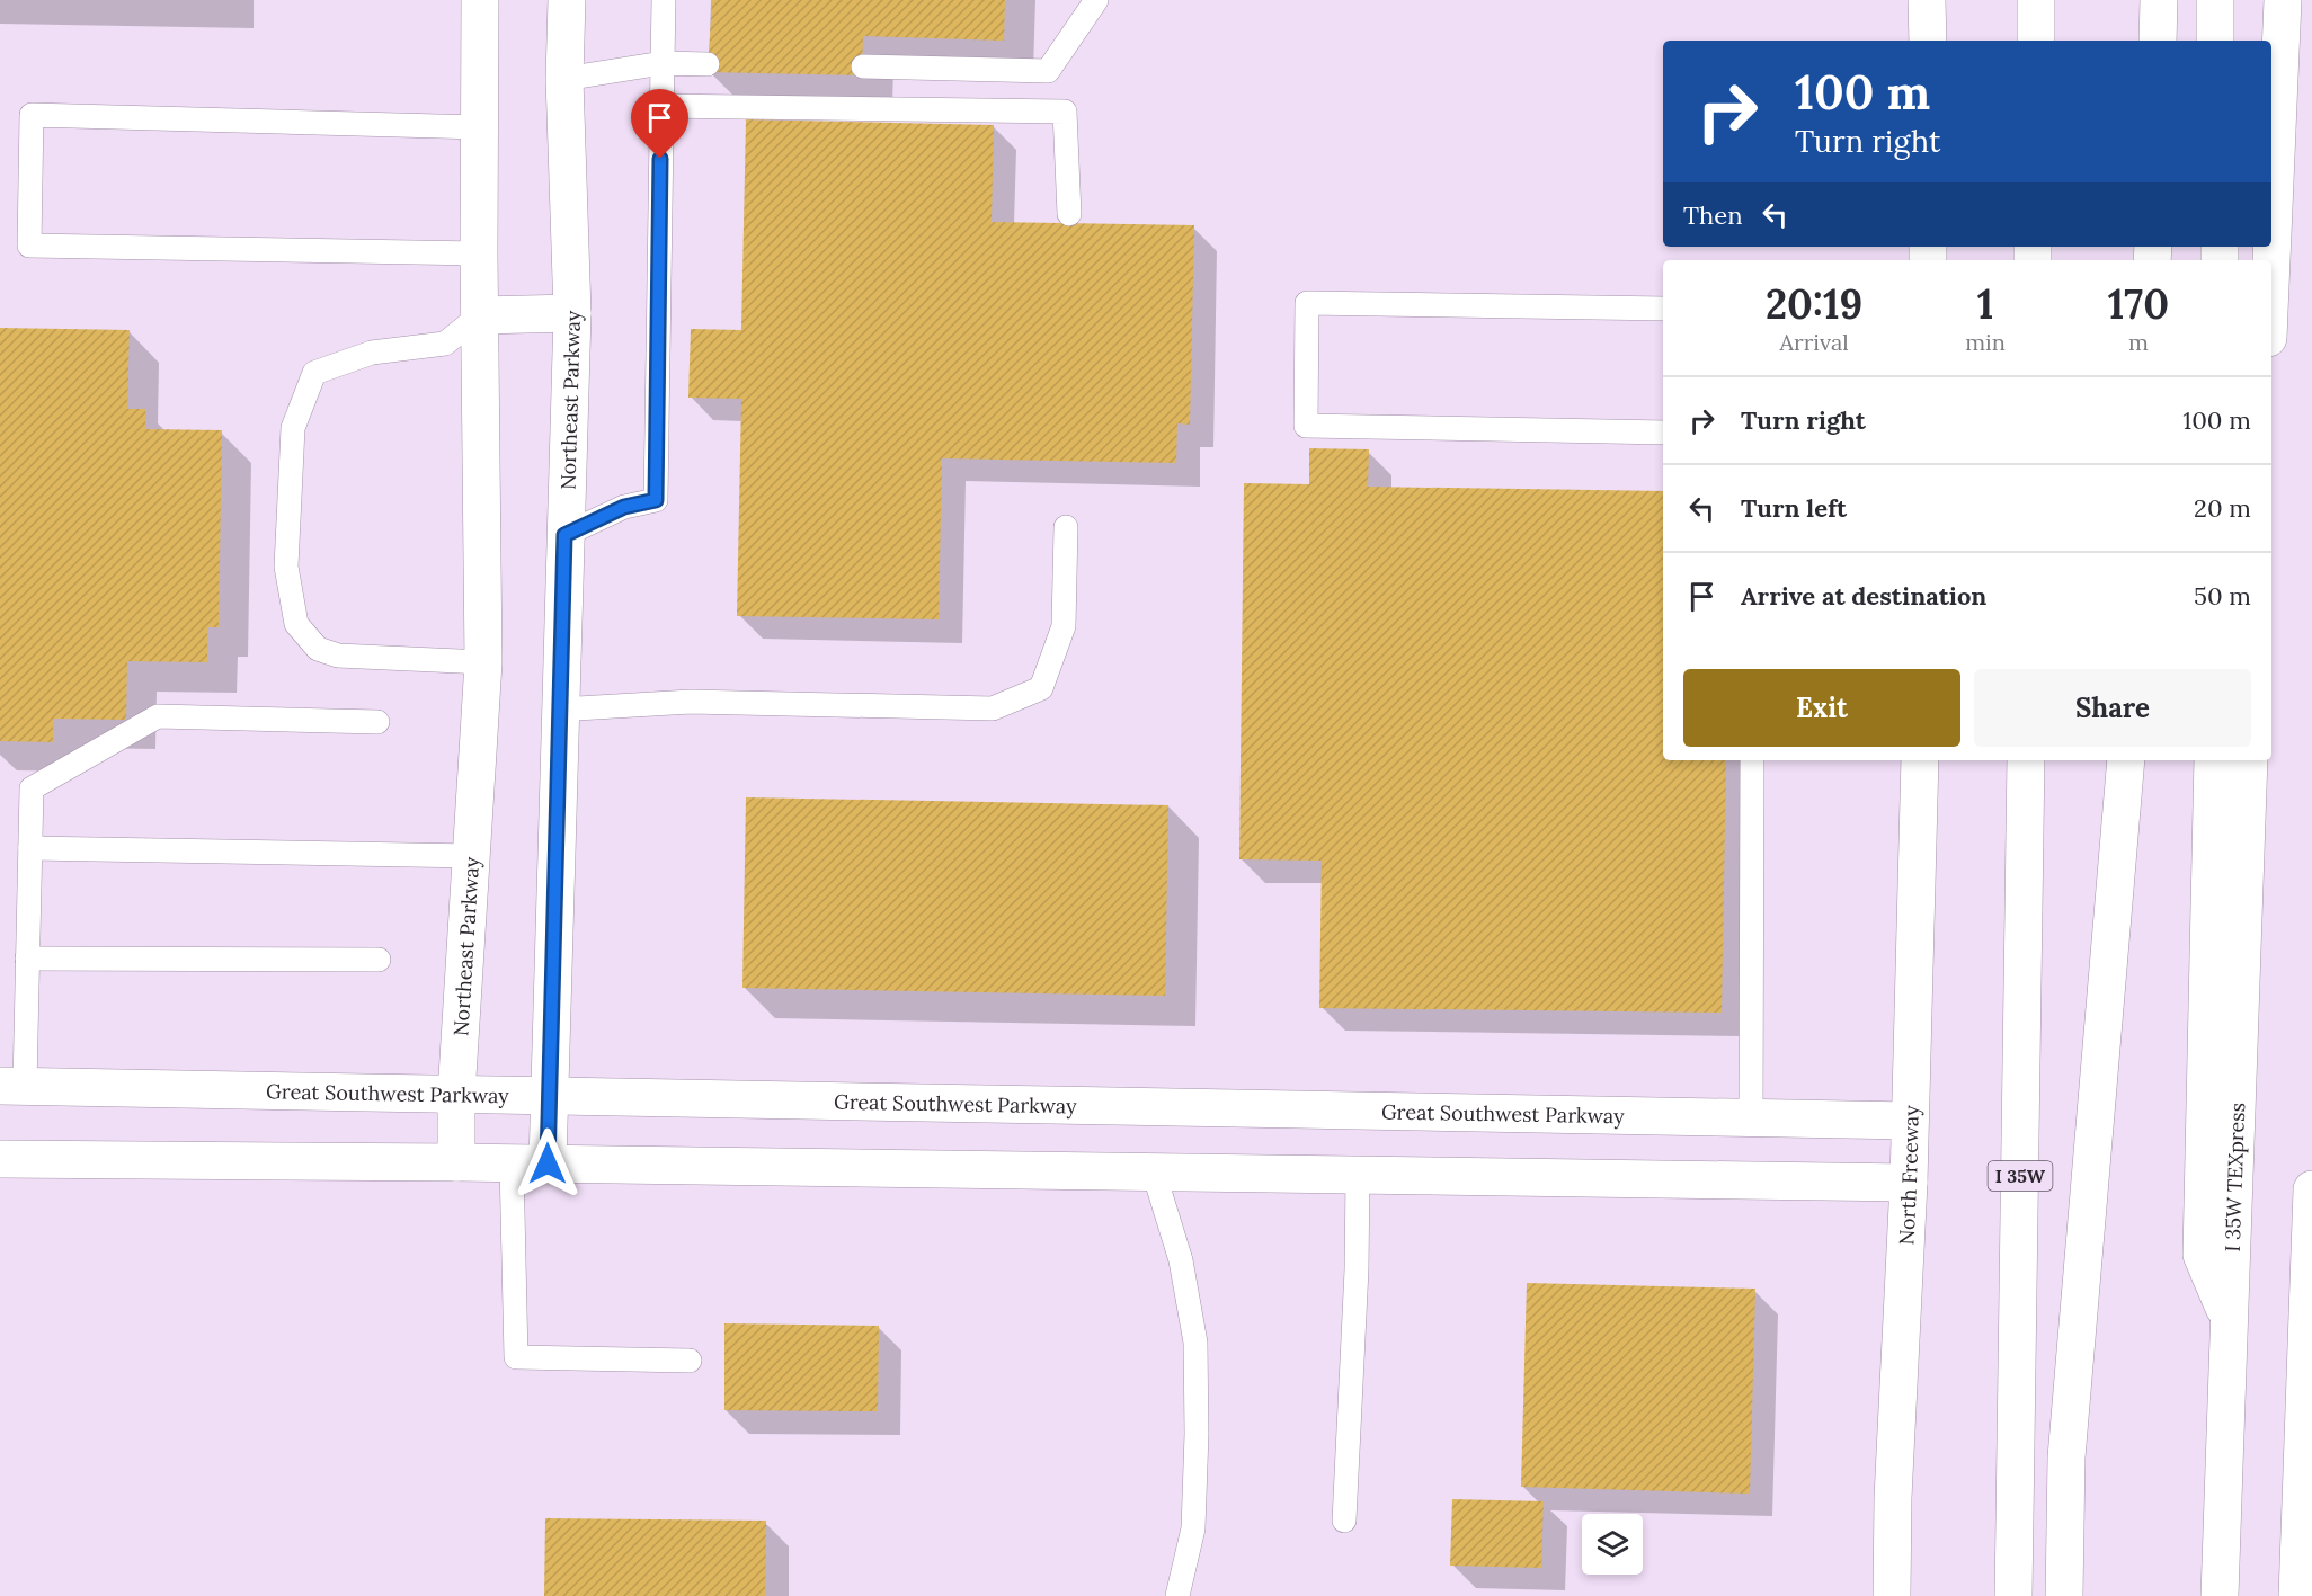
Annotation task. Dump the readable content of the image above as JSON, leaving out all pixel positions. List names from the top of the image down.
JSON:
{
  "streets": {
    "main road": [
      "Northeast Parkway",
      "Great Southwest Parkway",
      "I 35W",
      "I 35W TEXpress",
      "North Freeway"
    ]
  },
  "crossings": [
    ["Northeast Parkway", "Great Southwest Parkway"],
    ["Great Southwest Parkway", "North Freeway"]
  ],
  "page": {
    "turn": ["100 m", "Turn right"],
    "then": "Then",
    "eta": [
      "20:19",
      "Arrival",
      "1",
      "min",
      "170",
      "m"
    ],
    "list": [
      {
        "name": "Turn right",
        "value": "100 m"
      },
      {
        "name": "Turn left",
        "value": "20 m"
      },
      {
        "name": "Arrive at destination",
        "value": "50 m"
      }
    ],
    "buttons": ["Exit", "Share"]
  }
}
